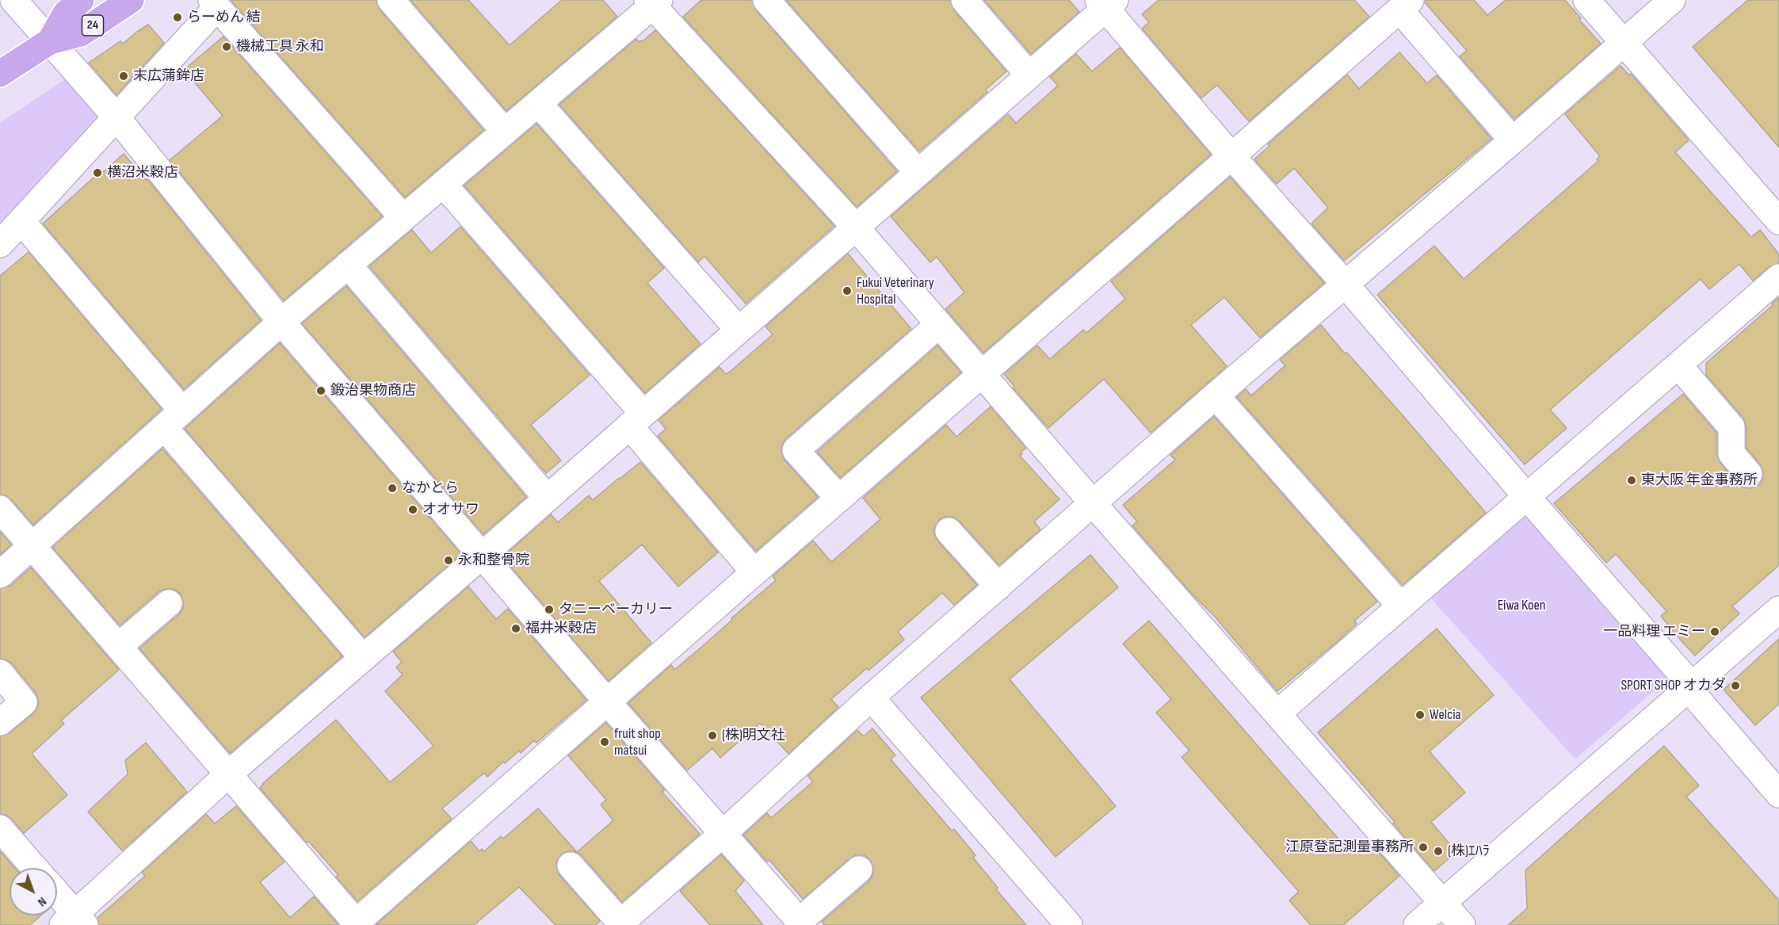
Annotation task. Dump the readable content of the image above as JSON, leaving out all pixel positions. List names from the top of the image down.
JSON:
{
  "streets": {
    "main road": ["24"]
  },
  "parks": ["Eiwa Koen"],
  "places": [
    "らーめん 結",
    "機械工具 永和",
    "末広蒲鉾店",
    "横沼米穀店",
    "Fukui Veterinary Hospital",
    "鍛治果物商店",
    "東大阪 年金事務所",
    "なかとら",
    "オオサワ",
    "永和整骨院",
    "タニーベーカリー",
    "福井米穀店",
    "一品料理 エミー",
    "SPORT SHOP オカダ",
    "Welcia",
    "(株)明文社",
    "fruit shop matsui",
    "江原登記測量事務所",
    "(株)ｴﾊﾗ"
  ],
  "north": "bottom right"
}
